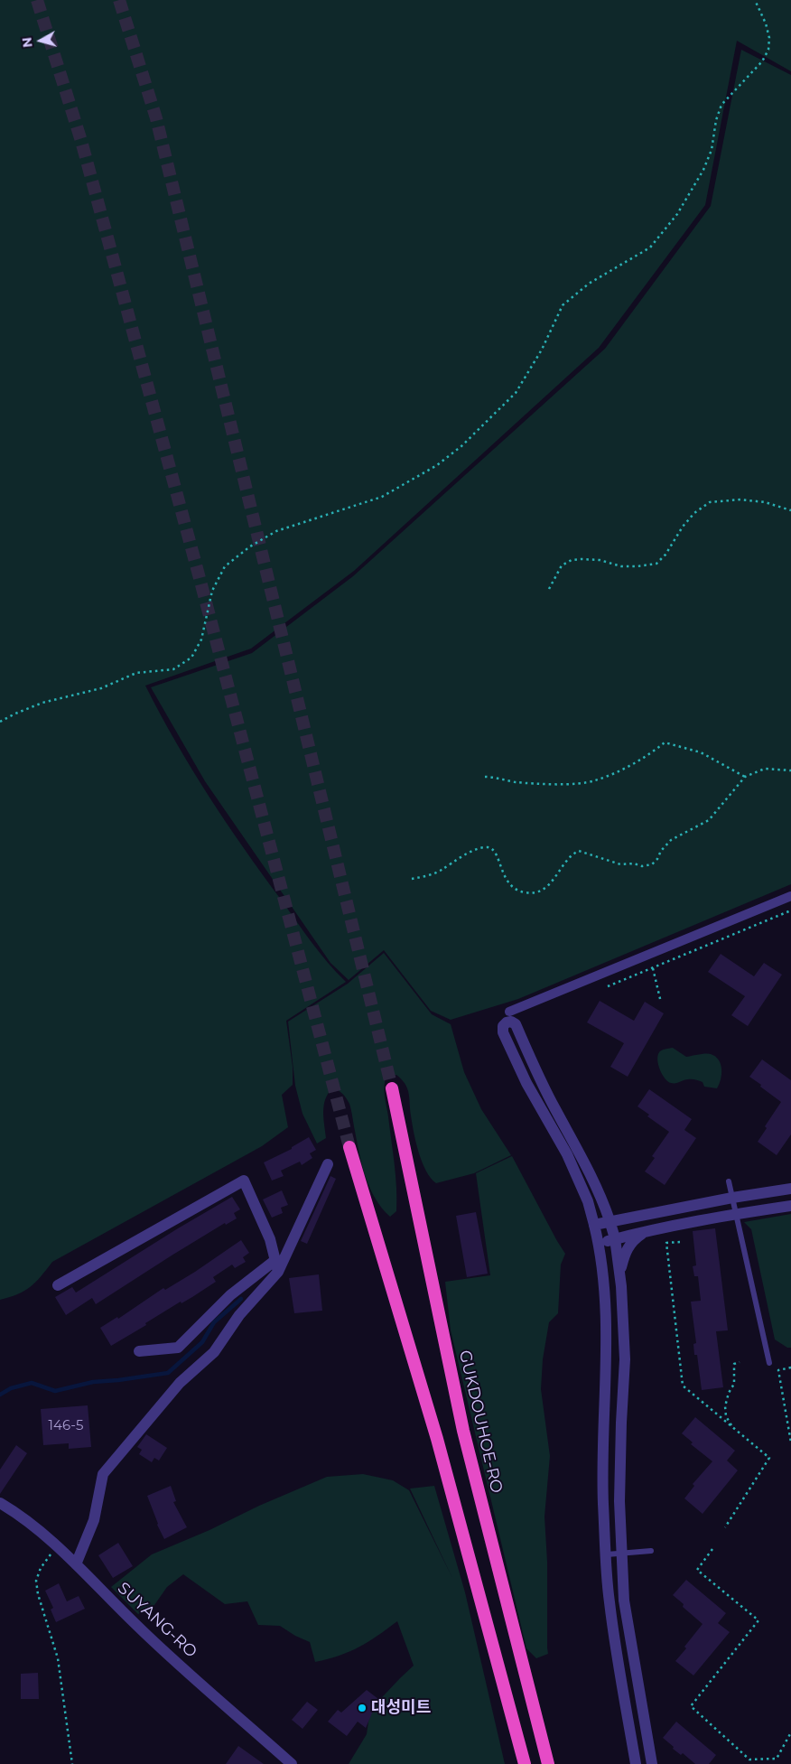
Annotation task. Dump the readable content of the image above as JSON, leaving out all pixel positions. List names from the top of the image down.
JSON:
{
  "streets": {
    "highway": ["GUKDOUHOE-RO"],
    "street": ["SUYANG-RO"]
  },
  "places": ["대성미트"],
  "house_numbers": ["146-5"],
  "north": "left"
}
